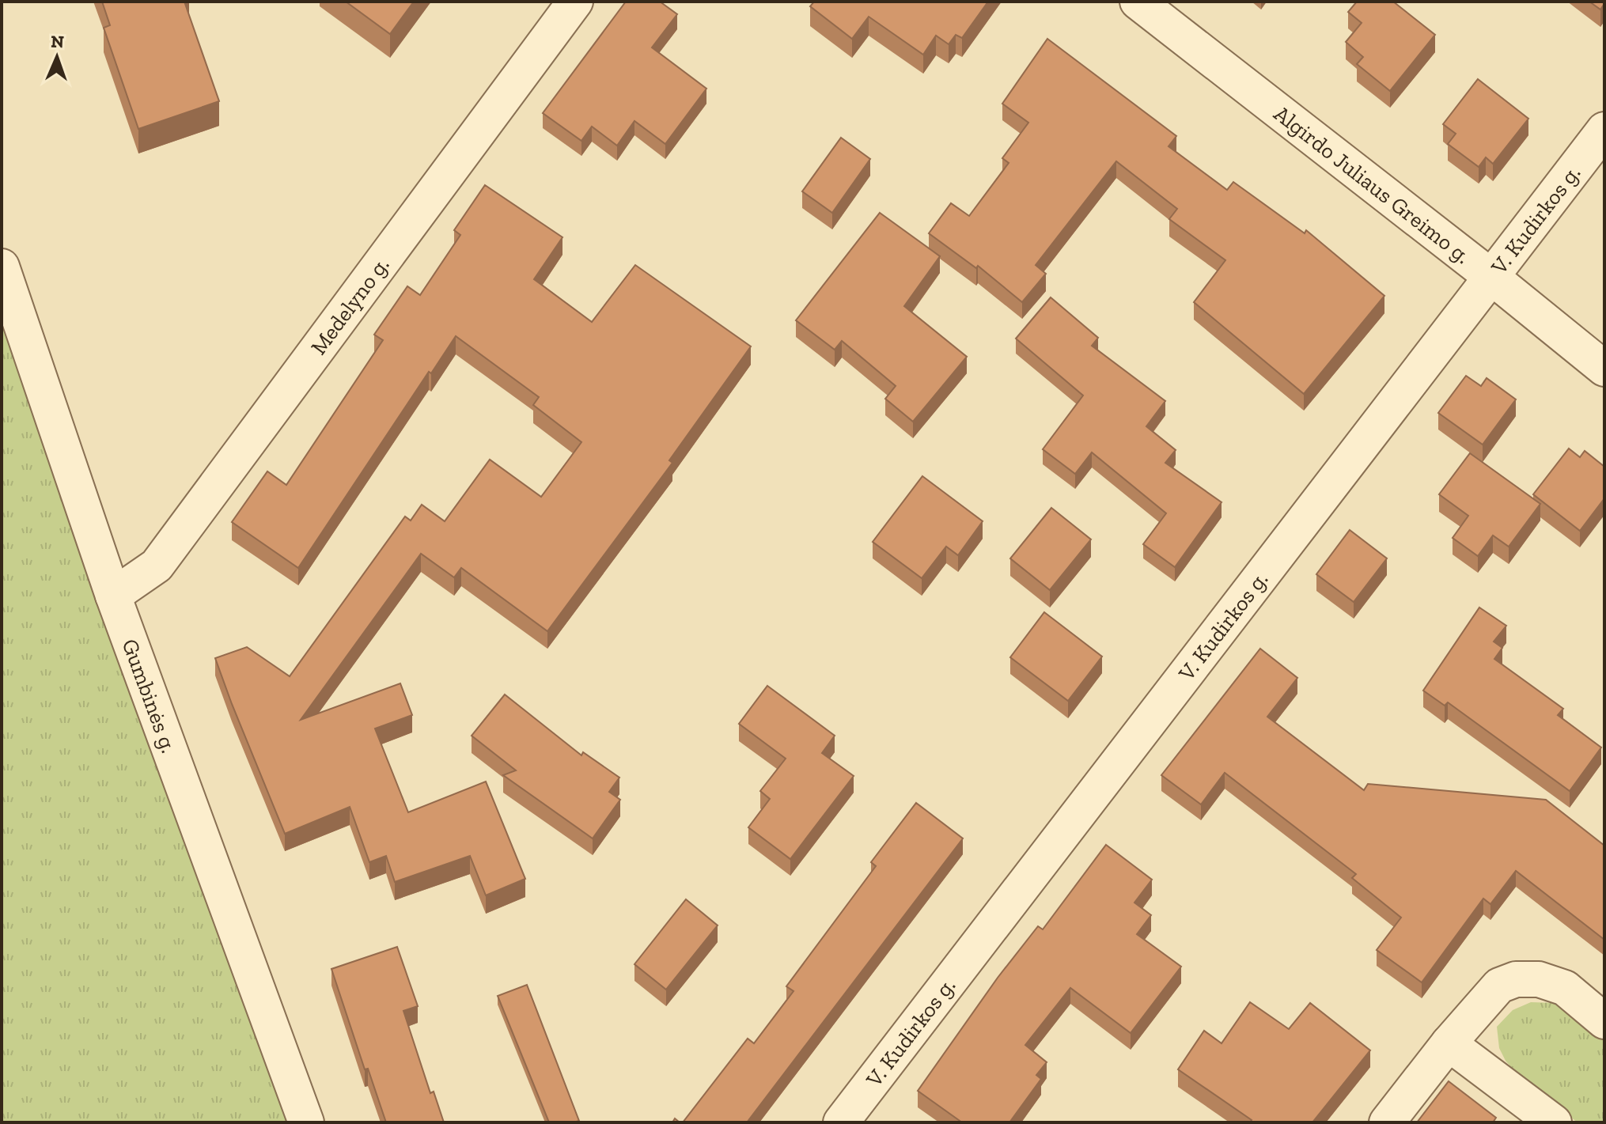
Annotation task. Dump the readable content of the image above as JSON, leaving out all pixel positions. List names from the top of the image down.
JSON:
{
  "streets": {
    "street": [
      "Algirdo Juliaus Greimo g.",
      "V. Kudirkos g.",
      "Medelyno g.",
      "Gumbinės g."
    ]
  },
  "crossings": [
    ["Algirdo Juliaus Greimo g.", "V. Kudirkos g."],
    ["Medelyno g.", "Gumbinės g."]
  ],
  "north": "top"
}
